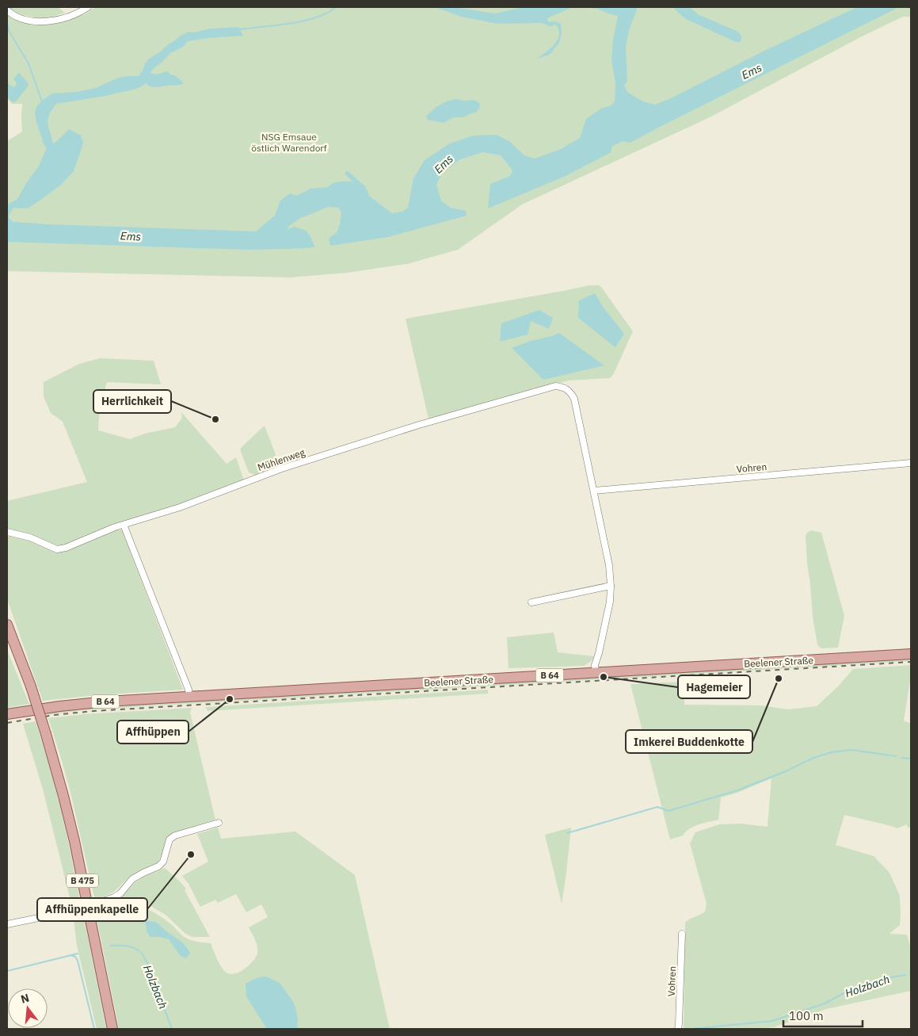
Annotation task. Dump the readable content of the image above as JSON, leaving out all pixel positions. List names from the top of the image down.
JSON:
{
  "streets": {
    "main road": ["Beelener Straße", "B 64", "B 475"],
    "street": ["Mühlenweg", "Vohren"]
  },
  "crossings": [
    ["Mühlenweg", "Vohren"]
  ],
  "water": ["Ems", "Holzbach"],
  "parks": ["NSG Emsaue östlich Warendorf"],
  "places": [
    "Herrlichkeit",
    "Hagemeier",
    "Imkerei Buddenkotte",
    "Affhüppen",
    "Affhüppenkapelle"
  ],
  "scale_bar": "100 m",
  "north": "top"
}
